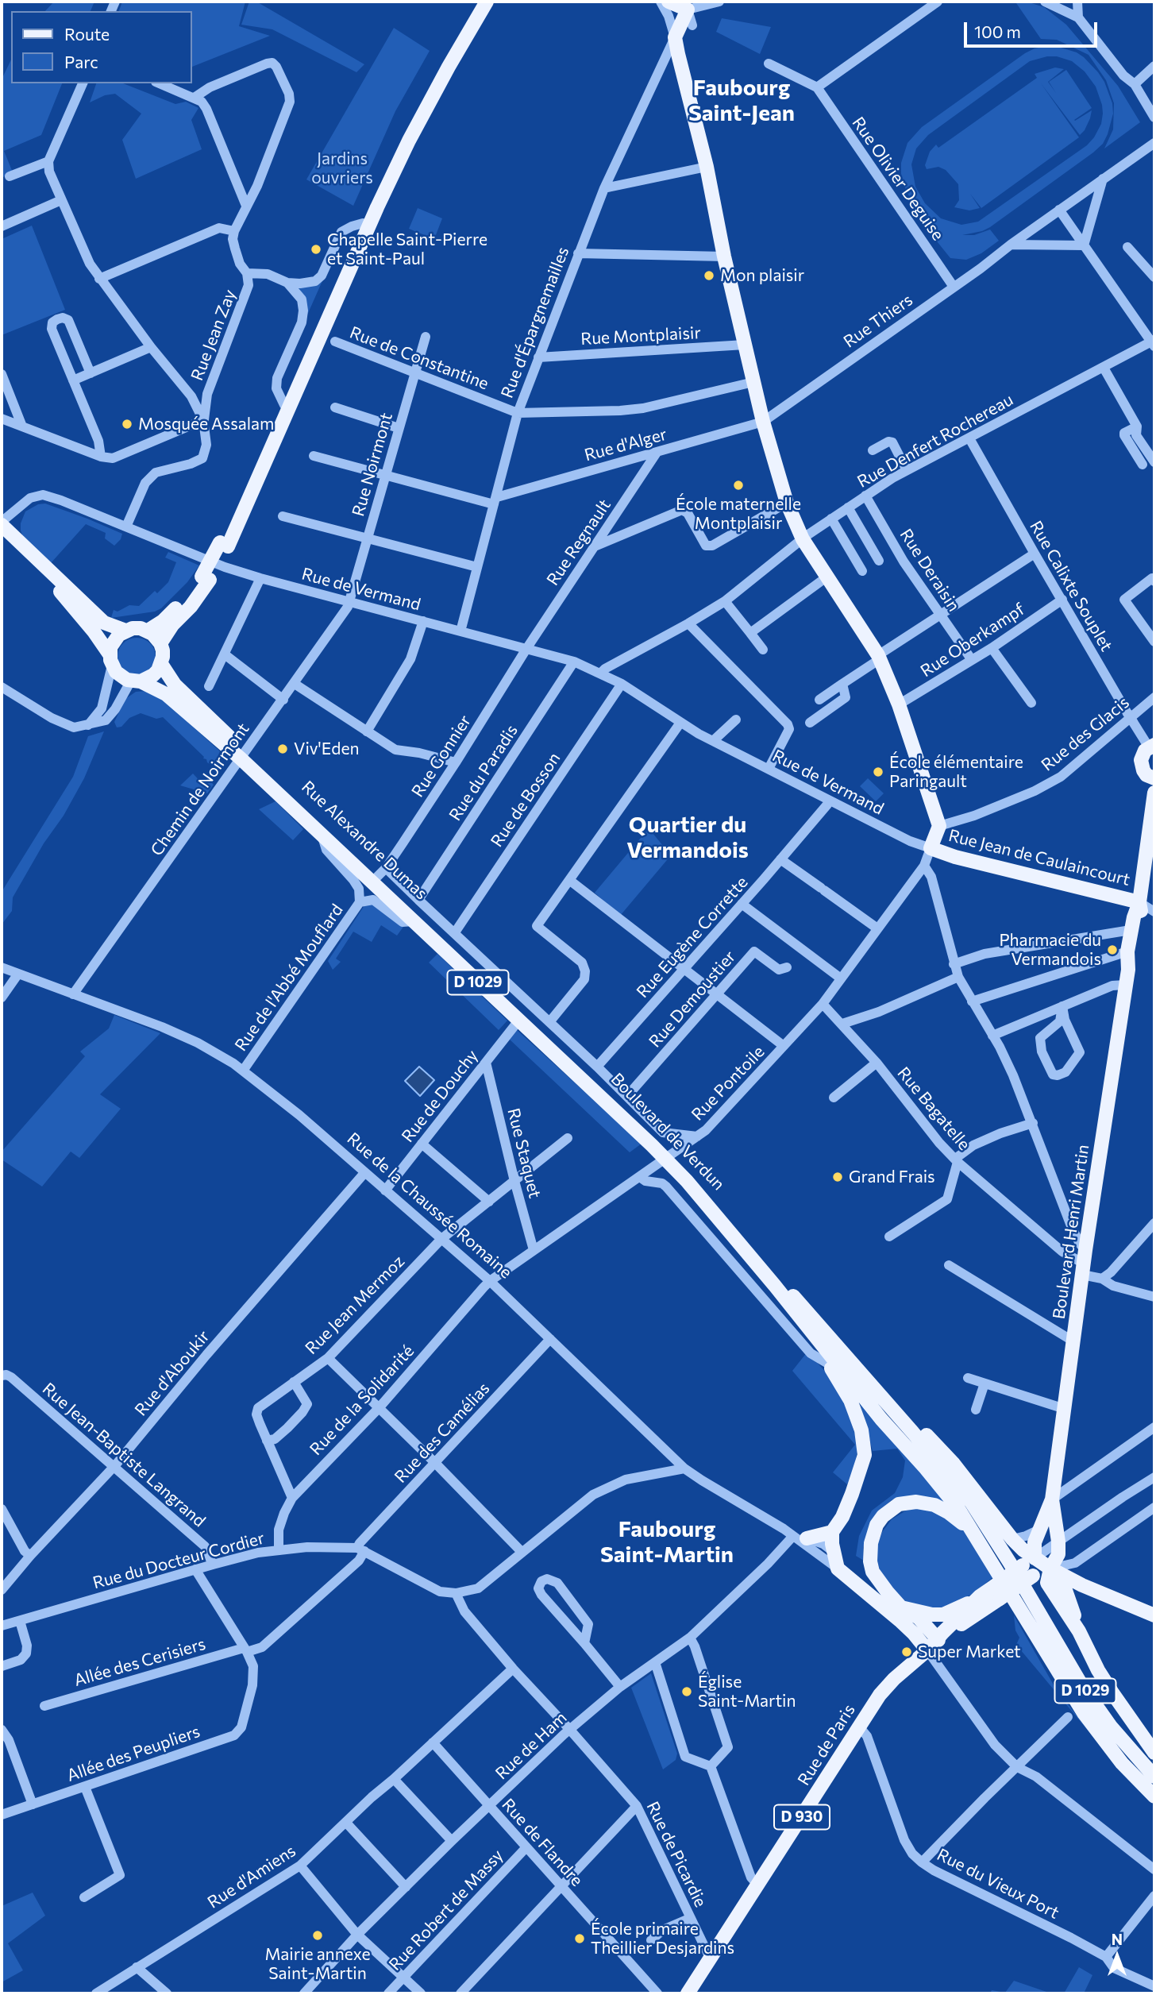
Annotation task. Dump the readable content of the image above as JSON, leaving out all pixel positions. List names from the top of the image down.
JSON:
{
  "streets": {
    "main road": [
      "Rue Alexandre Dumas",
      "Rue Jean de Caulaincourt",
      "D 1029",
      "Boulevard de Verdun",
      "Rue de la Chaussée Romaine",
      "Boulevard Henri Martin",
      "Rue de Paris",
      "D 930"
    ],
    "street": [
      "Rue Olivier Deguise",
      "Rue Thiers",
      "Rue d'Épargnemailles",
      "Rue Jean Zay",
      "Rue Montplaisir",
      "Rue de Constantine",
      "Rue Denfert Rochereau",
      "Rue d'Alger",
      "Rue Noirmont",
      "Rue Regnault",
      "Rue Deraisin",
      "Rue Calixte Souplet",
      "Rue de Vermand",
      "Rue Oberkampf",
      "Rue des Glacis",
      "Rue Gonnier",
      "Rue du Paradis",
      "Chemin de Noirmont",
      "Rue de Bosson",
      "Rue Eugène Corrette",
      "Rue de l'Abbé Mouflard",
      "Rue Demoustier",
      "Rue Pontoile",
      "Rue de Douchy",
      "Rue Bagatelle",
      "Rue Staquet",
      "Rue Jean Mermoz",
      "Rue d'Aboukir",
      "Rue de la Solidarité",
      "Rue des Camélias",
      "Rue Jean-Baptiste Langrand",
      "Rue du Docteur Cordier",
      "Allée des Cerisiers",
      "Rue de Ham",
      "Allée des Peupliers",
      "Rue de Flandre",
      "Rue de Picardie",
      "Rue d'Amiens",
      "Rue du Vieux Port",
      "Rue Robert de Massy"
    ]
  },
  "crossings": [
    ["Rue Olivier Deguise", "Rue Thiers"],
    ["Rue Thiers", "Rue d'Alger"],
    ["Rue d'Épargnemailles", "Rue Montplaisir"],
    ["Rue d'Épargnemailles", "Rue de Constantine"],
    ["Rue d'Épargnemailles", "Rue d'Alger"],
    ["Rue d'Épargnemailles", "Rue de Vermand"],
    ["Rue de Constantine", "Rue Noirmont"],
    ["Rue Denfert Rochereau", "Rue Deraisin"],
    ["Rue Denfert Rochereau", "Rue Calixte Souplet"],
    ["Rue Denfert Rochereau", "Rue de Vermand"],
    ["Rue d'Alger", "Rue Regnault"],
    ["Rue Noirmont", "Rue de Vermand"],
    ["Rue Noirmont", "Chemin de Noirmont"],
    ["Rue Regnault", "Rue de Vermand"],
    ["Rue Regnault", "Rue Gonnier"],
    ["Rue Deraisin", "Rue Oberkampf"],
    ["Rue Calixte Souplet", "Rue Oberkampf"],
    ["Rue de Vermand", "Rue Gonnier"],
    ["Rue de Vermand", "Rue du Paradis"],
    ["Rue de Vermand", "Chemin de Noirmont"],
    ["Rue de Vermand", "Rue de Bosson"],
    ["Rue de Vermand", "Rue Jean de Caulaincourt"],
    ["Rue de Vermand", "Rue Eugène Corrette"],
    ["Rue de Vermand", "Rue Pontoile"],
    ["Rue Gonnier", "Rue Alexandre Dumas"],
    ["Rue du Paradis", "Rue Alexandre Dumas"],
    ["Chemin de Noirmont", "Rue Alexandre Dumas"],
    ["Chemin de Noirmont", "D 1029"],
    ["Chemin de Noirmont", "Rue de la Chaussée Romaine"],
    ["Rue de Bosson", "Rue Alexandre Dumas"],
    ["Rue Alexandre Dumas", "Rue Eugène Corrette"],
    ["Rue Alexandre Dumas", "D 1029"],
    ["Rue Alexandre Dumas", "Rue Demoustier"],
    ["Rue Alexandre Dumas", "Rue Pontoile"],
    ["Rue Alexandre Dumas", "Rue de Douchy"],
    ["Rue Alexandre Dumas", "Boulevard de Verdun"],
    ["Rue Jean de Caulaincourt", "Rue Pontoile"],
    ["Rue Jean de Caulaincourt", "Boulevard Henri Martin"],
    ["Rue de l'Abbé Mouflard", "Rue de la Chaussée Romaine"],
    ["D 1029", "Rue Pontoile"],
    ["D 1029", "Rue de Douchy"],
    ["D 1029", "Boulevard de Verdun"],
    ["Rue Pontoile", "Rue Bagatelle"],
    ["Rue Pontoile", "Boulevard de Verdun"],
    ["Rue Pontoile", "Rue Staquet"],
    ["Rue Pontoile", "Rue de la Chaussée Romaine"],
    ["Rue Pontoile", "Rue de la Solidarité"],
    ["Rue de Douchy", "Boulevard de Verdun"],
    ["Rue de Douchy", "Rue Staquet"],
    ["Rue de Douchy", "Rue de la Chaussée Romaine"],
    ["Rue Bagatelle", "Boulevard Henri Martin"],
    ["Rue Staquet", "Rue Jean Mermoz"],
    ["Rue de la Chaussée Romaine", "Rue Jean Mermoz"],
    ["Rue de la Chaussée Romaine", "Rue d'Aboukir"],
    ["Rue de la Chaussée Romaine", "Rue de la Solidarité"],
    ["Rue de la Chaussée Romaine", "Rue des Camélias"],
    ["Rue de la Chaussée Romaine", "Rue de Paris"],
    ["Rue de la Chaussée Romaine", "Rue de Ham"],
    ["Boulevard Henri Martin", "D 930"],
    ["Rue Jean Mermoz", "Rue de la Solidarité"],
    ["Rue d'Aboukir", "Rue Jean-Baptiste Langrand"],
    ["Rue de la Solidarité", "Rue du Docteur Cordier"],
    ["Rue des Camélias", "Rue du Docteur Cordier"],
    ["Rue des Camélias", "Allée des Cerisiers"],
    ["Rue des Camélias", "Allée des Peupliers"],
    ["Rue Jean-Baptiste Langrand", "Rue du Docteur Cordier"],
    ["Rue du Docteur Cordier", "Rue de Picardie"],
    ["Allée des Cerisiers", "Allée des Peupliers"],
    ["Rue de Paris", "D 930"],
    ["Rue de Paris", "Rue de Picardie"],
    ["Rue de Paris", "Rue du Vieux Port"],
    ["Rue de Ham", "Rue de Flandre"],
    ["Rue de Ham", "Rue de Picardie"],
    ["Rue de Flandre", "Rue d'Amiens"],
    ["Rue de Flandre", "Rue Robert de Massy"]
  ],
  "districts": ["Faubourg Saint-Jean", "Quartier du Vermandois", "Faubourg Saint-Martin"],
  "parks": ["Jardins ouvriers"],
  "places": [
    "Chapelle Saint-Pierre et Saint-Paul",
    "Mon plaisir",
    "Mosquée Assalam",
    "École maternelle Montplaisir",
    "Viv'Eden",
    "École élémentaire Paringault",
    "Pharmacie du Vermandois",
    "Grand Frais",
    "Super Market",
    "Église Saint-Martin",
    "Mairie annexe Saint-Martin",
    "École primaire Theillier Desjardins"
  ],
  "legend": ["Route", "Parc"],
  "scale_bar": "100 m",
  "north": "top"
}
